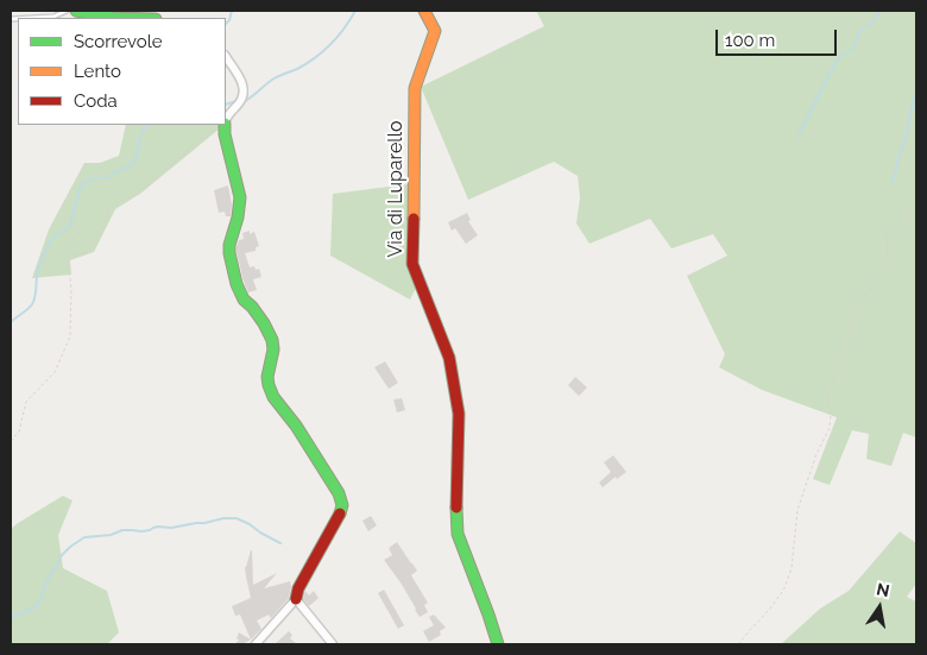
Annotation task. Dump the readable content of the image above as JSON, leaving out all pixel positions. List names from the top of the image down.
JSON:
{
  "streets": {
    "street": ["Via di Luparello"]
  },
  "legend": ["Scorrevole", "Lento", "Coda"],
  "scale_bar": "100 m",
  "north": "top"
}
